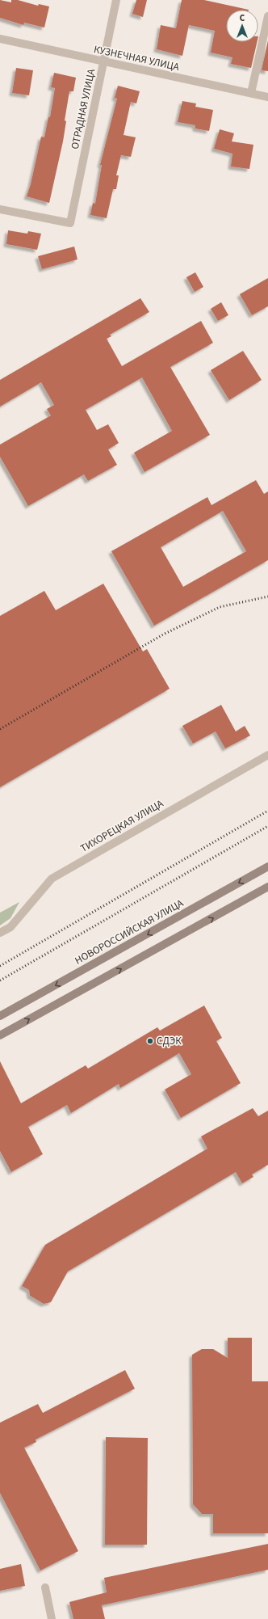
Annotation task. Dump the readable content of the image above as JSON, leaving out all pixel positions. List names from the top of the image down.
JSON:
{
  "streets": {
    "main road": ["НОВОРОССИЙСКАЯ УЛИЦА"],
    "street": ["КУЗНЕЧНАЯ УЛИЦА", "ОТРАДНАЯ УЛИЦА", "ТИХОРЕЦКАЯ УЛИЦА"]
  },
  "crossings": [
    ["КУЗНЕЧНАЯ УЛИЦА", "ОТРАДНАЯ УЛИЦА"]
  ],
  "places": ["СДЭК"],
  "north": "top"
}
